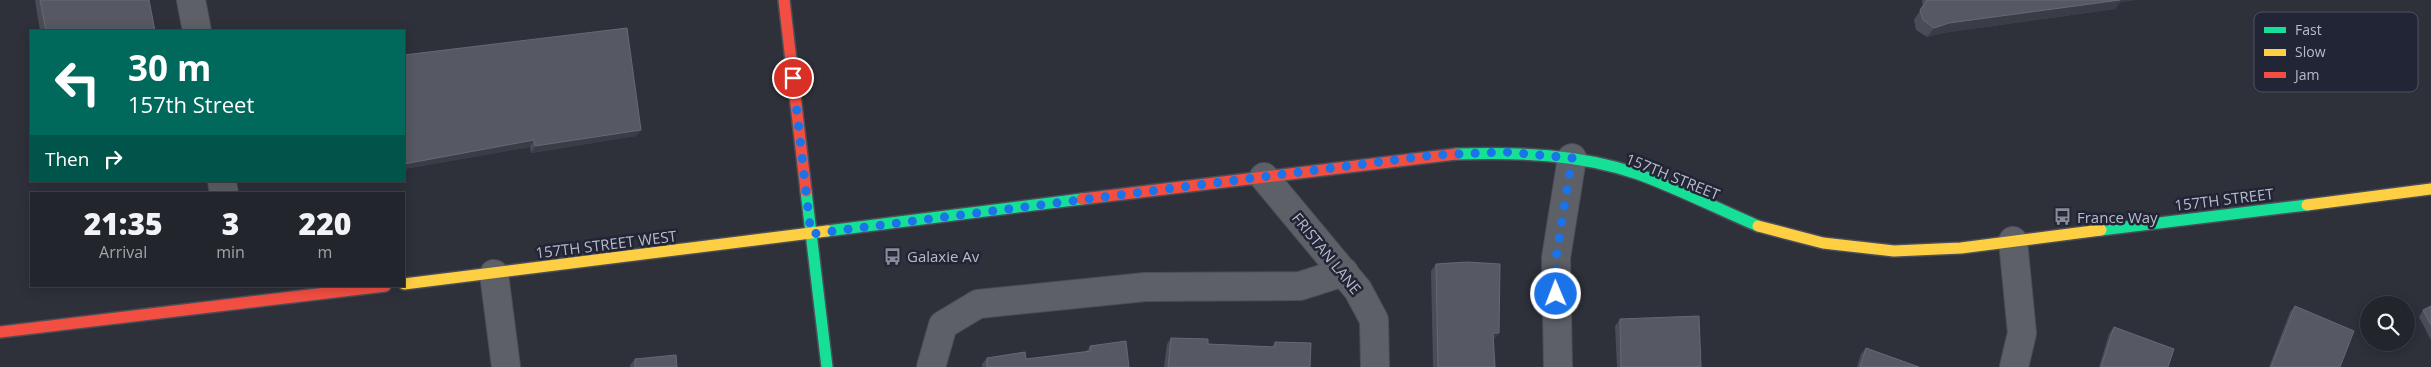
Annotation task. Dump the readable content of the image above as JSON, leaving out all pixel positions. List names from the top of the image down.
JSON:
{
  "streets": {
    "street": ["157TH STREET", "157TH STREET WEST", "FRISTAN LANE"]
  },
  "crossings": [
    ["157TH STREET", "157TH STREET WEST"],
    ["157TH STREET", "FRISTAN LANE"]
  ],
  "places": {
    "bus stop": ["France Way", "Galaxie Av"]
  },
  "legend": ["Fast", "Slow", "Jam"],
  "page": {
    "turn": ["30 m", "157th Street"],
    "then": "Then",
    "eta": [
      "21:35",
      "Arrival",
      "3",
      "min",
      "220",
      "m"
    ]
  }
}
